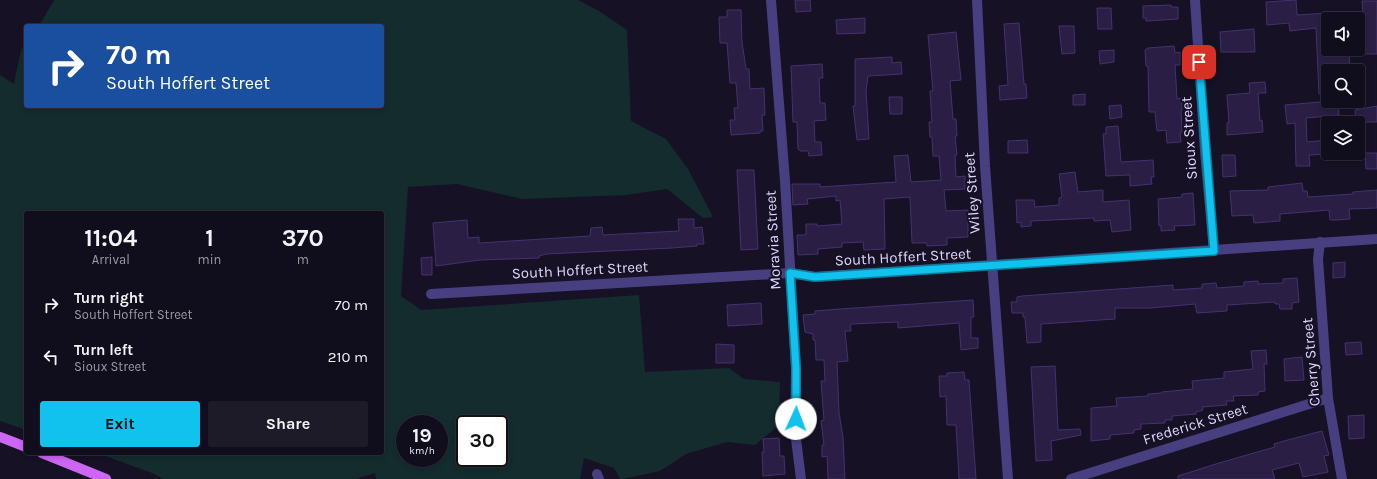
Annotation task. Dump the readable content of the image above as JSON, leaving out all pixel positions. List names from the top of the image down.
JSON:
{
  "streets": {
    "street": [
      "Sioux Street",
      "Wiley Street",
      "Moravia Street",
      "South Hoffert Street",
      "Cherry Street",
      "Frederick Street"
    ]
  },
  "crossings": [
    ["Sioux Street", "South Hoffert Street"],
    ["Wiley Street", "South Hoffert Street"],
    ["Moravia Street", "South Hoffert Street"],
    ["South Hoffert Street", "Cherry Street"],
    ["Cherry Street", "Frederick Street"]
  ],
  "page": {
    "turn": ["70 m", "South Hoffert Street"],
    "eta": [
      "11:04",
      "Arrival",
      "1",
      "min",
      "370",
      "m"
    ],
    "list": [
      {
        "name": "Turn right",
        "note": "South Hoffert Street",
        "value": "70 m"
      },
      {
        "name": "Turn left",
        "note": "Sioux Street",
        "value": "210 m"
      }
    ],
    "buttons": ["Exit", "Share"],
    "speed": "19 km/h",
    "limit": "30"
  }
}
